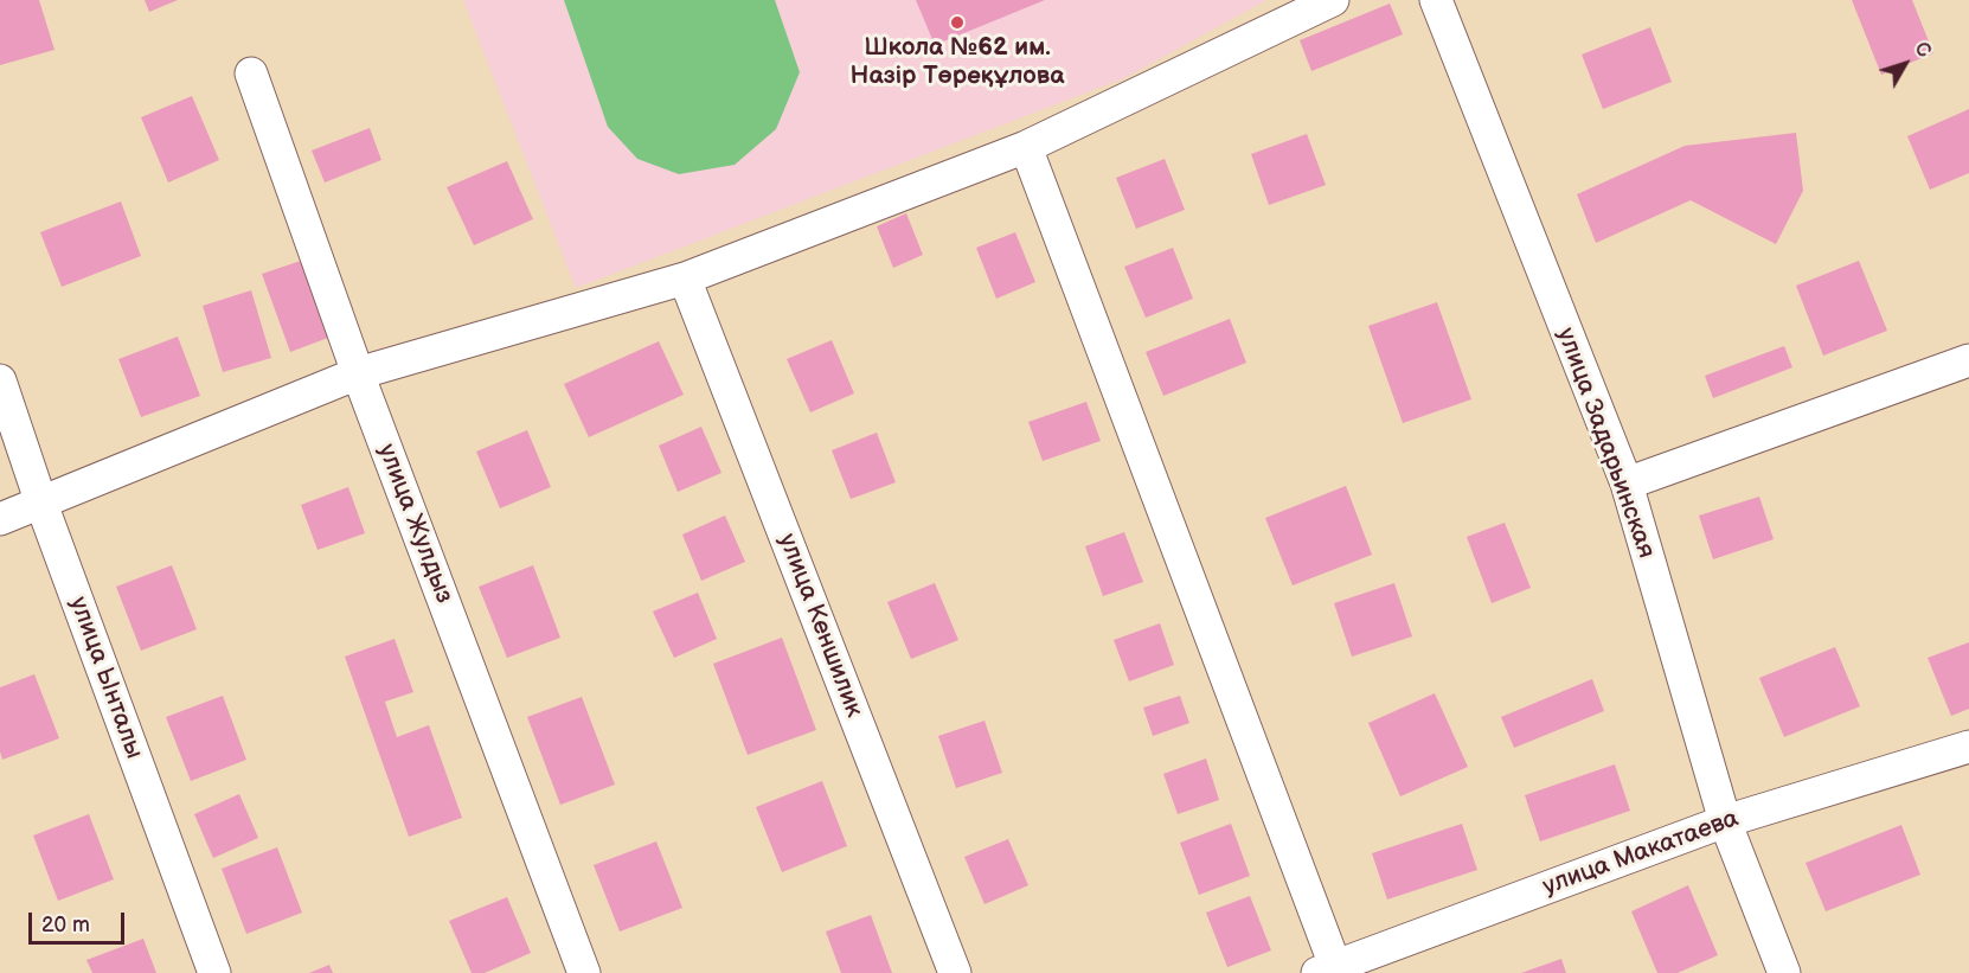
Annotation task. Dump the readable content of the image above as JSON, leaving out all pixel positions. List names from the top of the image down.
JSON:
{
  "streets": {
    "street": [
      "улица Задарьинская",
      "улица Жулдыз",
      "улица Кеншилик",
      "улица Ынталы",
      "улица Макатаева"
    ]
  },
  "crossings": [
    ["улица Задарьинская", "улица Макатаева"]
  ],
  "places": ["Школа №62 им. Назір Төреқұлова"],
  "scale_bar": "20 m",
  "north": "top right"
}
